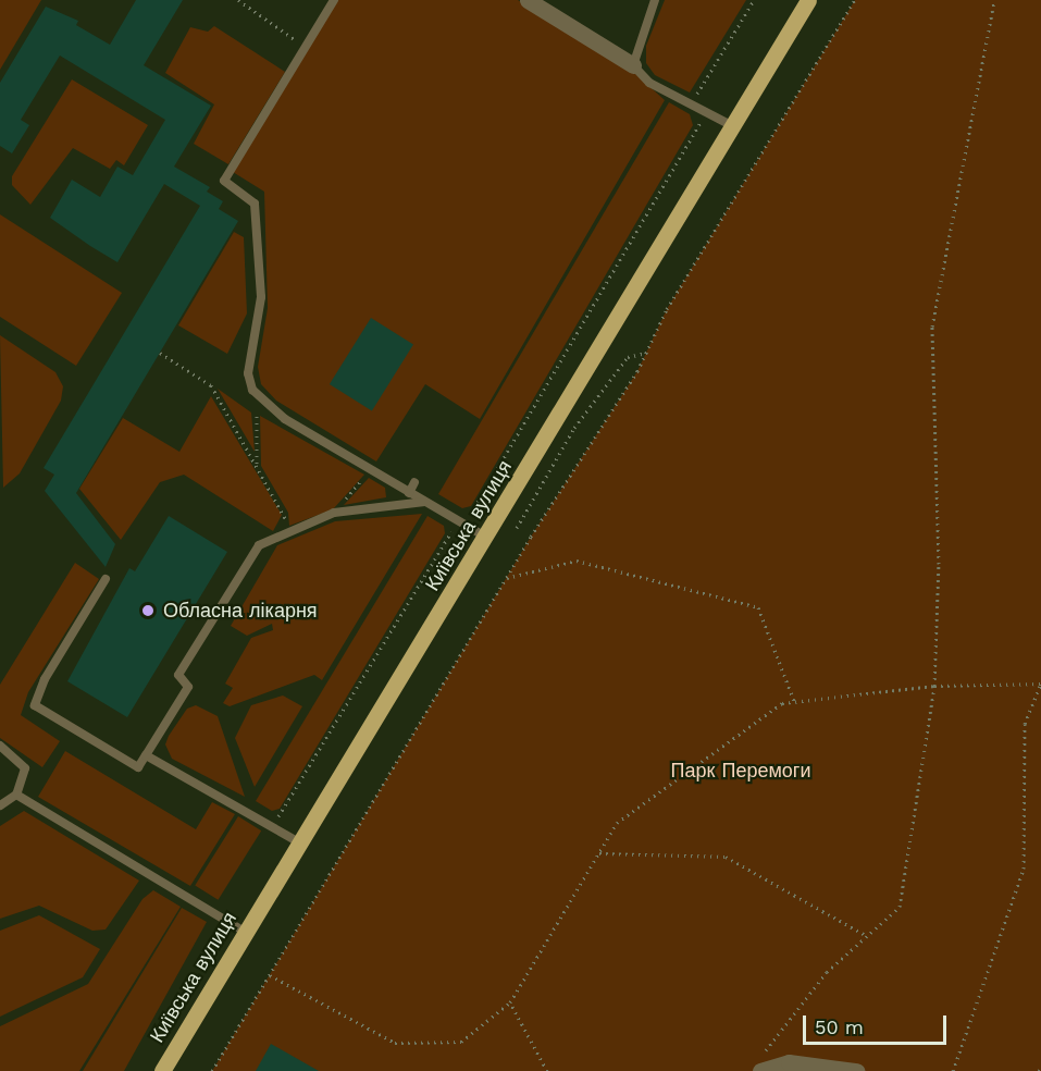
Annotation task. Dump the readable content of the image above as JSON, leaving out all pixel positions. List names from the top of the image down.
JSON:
{
  "streets": {
    "main road": ["Київська вулиця"]
  },
  "parks": ["Парк Перемоги"],
  "places": ["Обласна лікарня"],
  "scale_bar": "50 m"
}
